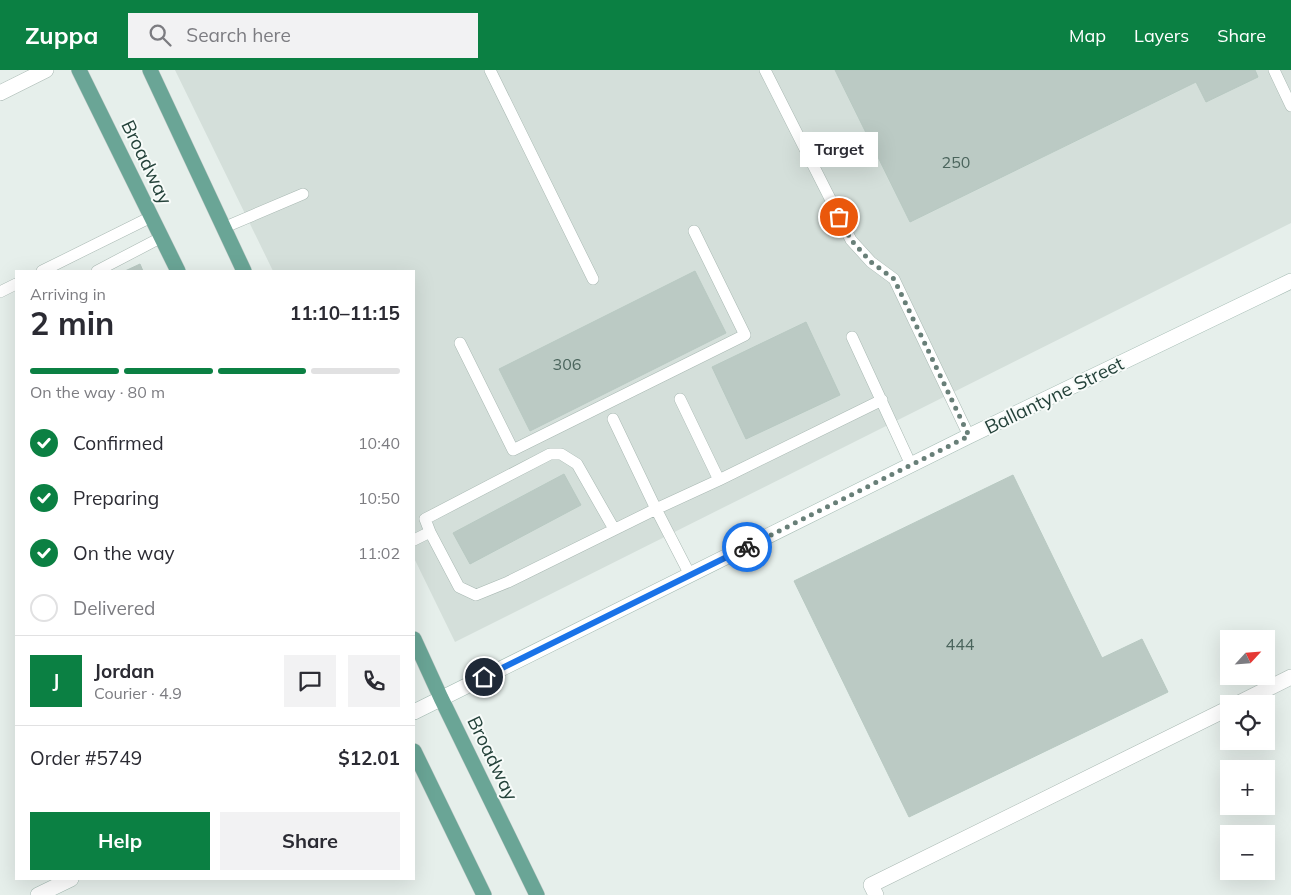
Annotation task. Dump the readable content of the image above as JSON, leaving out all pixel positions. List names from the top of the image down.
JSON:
{
  "streets": {
    "main road": ["Broadway", "Ballantyne Street"]
  },
  "crossings": [
    ["Broadway", "Ballantyne Street"]
  ],
  "places": ["Target"],
  "house_numbers": ["250", "306", "444"],
  "north": "top right",
  "page": {
    "header": "Zuppa",
    "search": "Search here",
    "nav": ["Map", "Layers", "Share"],
    "bubble": "Target",
    "heading": ["2 min", "Arriving in", "11:10–11:15"],
    "panel": [
      "Jordan",
      "Courier · 4.9",
      "Order #5749",
      "$12.01"
    ],
    "bar": "On the way · 80 m",
    "list": [
      ["Confirmed", "10:40"],
      ["Preparing", "10:50"],
      ["On the way", "11:02"],
      "Delivered"
    ],
    "map_buttons": ["+", "−"],
    "round": "J",
    "buttons": ["Help", "Share"]
  }
}
